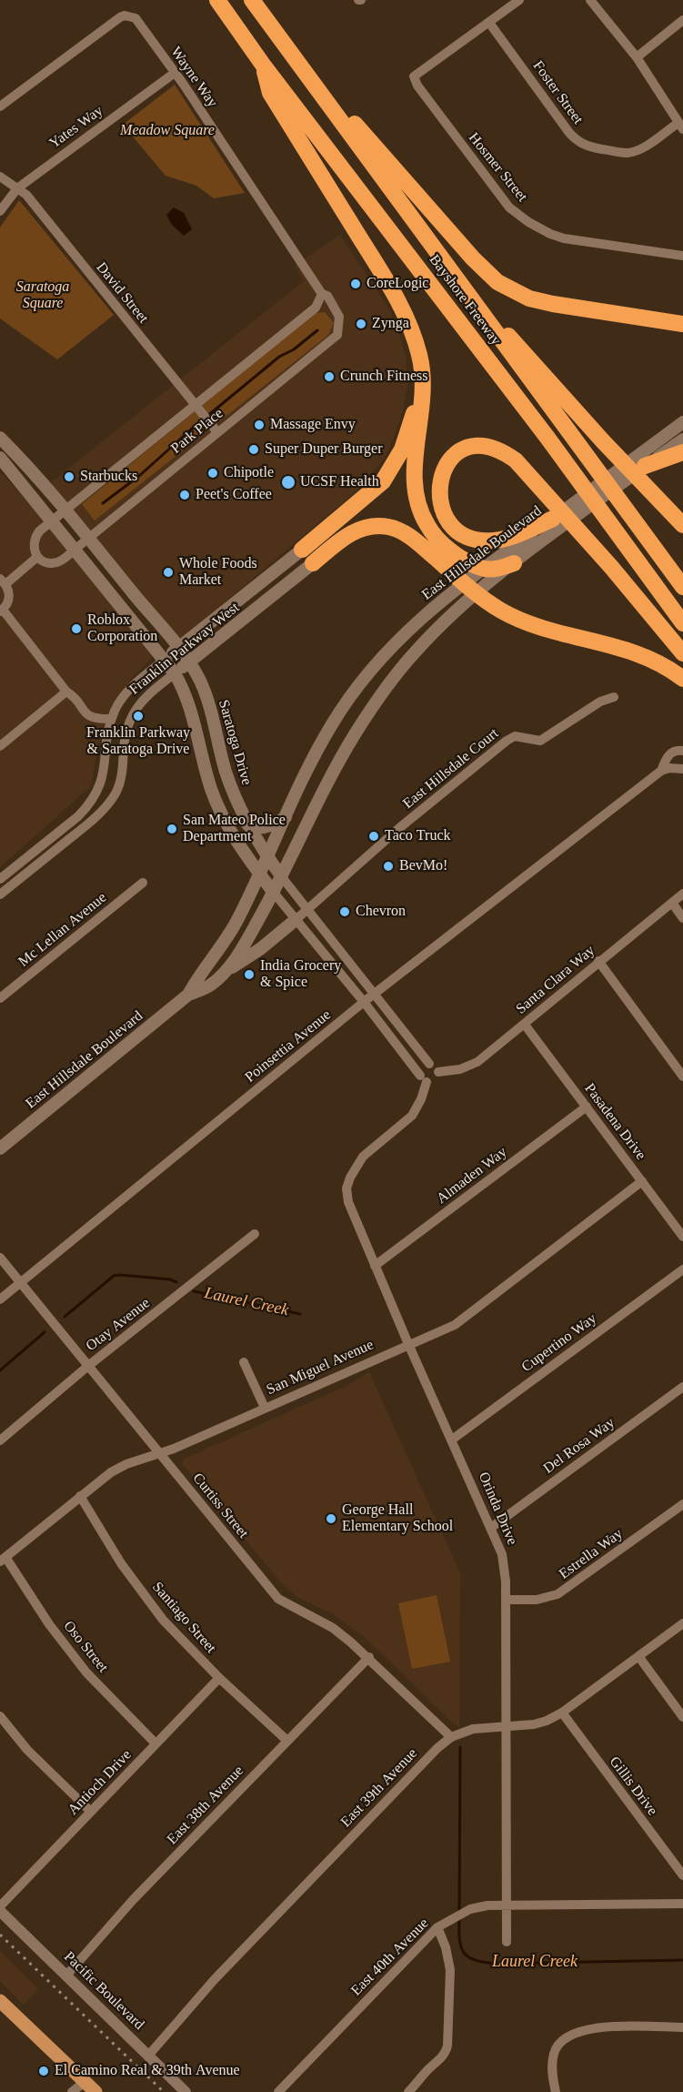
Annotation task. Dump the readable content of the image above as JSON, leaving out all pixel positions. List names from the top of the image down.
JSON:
{
  "streets": {
    "highway": ["Bayshore Freeway"],
    "main road": ["East Hillsdale Boulevard", "Franklin Parkway West", "Saratoga Drive"],
    "street": [
      "Wayne Way",
      "Foster Street",
      "Yates Way",
      "Hosmer Street",
      "David Street",
      "Park Place",
      "East Hillsdale Court",
      "Mc Lellan Avenue",
      "Santa Clara Way",
      "Poinsettia Avenue",
      "Pasadena Drive",
      "Almaden Way",
      "Otay Avenue",
      "Cupertino Way",
      "San Miguel Avenue",
      "Del Rosa Way",
      "Curtiss Street",
      "Orinda Drive",
      "Estrella Way",
      "Santiago Street",
      "Oso Street",
      "Antioch Drive",
      "Gillis Drive",
      "East 39th Avenue",
      "East 38th Avenue",
      "East 40th Avenue",
      "Pacific Boulevard"
    ]
  },
  "crossings": [
    ["Wayne Way", "Yates Way"],
    ["Wayne Way", "Park Place"],
    ["Foster Street", "Hosmer Street"],
    ["Yates Way", "David Street"],
    ["David Street", "Park Place"],
    ["Park Place", "Saratoga Drive"],
    ["East Hillsdale Boulevard", "Saratoga Drive"],
    ["Franklin Parkway West", "Saratoga Drive"],
    ["Saratoga Drive", "East Hillsdale Court"],
    ["Saratoga Drive", "Santa Clara Way"],
    ["Saratoga Drive", "Poinsettia Avenue"],
    ["Saratoga Drive", "Orinda Drive"],
    ["Santa Clara Way", "Pasadena Drive"],
    ["Santa Clara Way", "Orinda Drive"],
    ["Poinsettia Avenue", "Curtiss Street"],
    ["Pasadena Drive", "Almaden Way"],
    ["Pasadena Drive", "San Miguel Avenue"],
    ["Almaden Way", "Orinda Drive"],
    ["Otay Avenue", "Curtiss Street"],
    ["Cupertino Way", "Orinda Drive"],
    ["San Miguel Avenue", "Curtiss Street"],
    ["San Miguel Avenue", "Orinda Drive"],
    ["San Miguel Avenue", "Santiago Street"],
    ["San Miguel Avenue", "Oso Street"],
    ["Del Rosa Way", "Orinda Drive"],
    ["Curtiss Street", "East 39th Avenue"],
    ["Curtiss Street", "East 38th Avenue"],
    ["Orinda Drive", "Estrella Way"],
    ["Orinda Drive", "East 39th Avenue"],
    ["Orinda Drive", "East 40th Avenue"],
    ["Santiago Street", "Antioch Drive"],
    ["Santiago Street", "East 38th Avenue"],
    ["Oso Street", "Antioch Drive"],
    ["Gillis Drive", "East 39th Avenue"],
    ["East 39th Avenue", "Pacific Boulevard"],
    ["East 38th Avenue", "Pacific Boulevard"]
  ],
  "water": ["Laurel Creek"],
  "parks": ["Meadow Square", "Saratoga Square"],
  "places": [
    "CoreLogic",
    "Zynga",
    "Crunch Fitness",
    "Massage Envy",
    "Super Duper Burger",
    "Chipotle",
    "Starbucks",
    "UCSF Health",
    "Peet's Coffee",
    "Whole Foods Market",
    "Roblox Corporation",
    "Franklin Parkway & Saratoga Drive",
    "San Mateo Police Department",
    "Taco Truck",
    "BevMo!",
    "Chevron",
    "India Grocery & Spice",
    "George Hall Elementary School",
    "El Camino Real & 39th Avenue"
  ]
}
